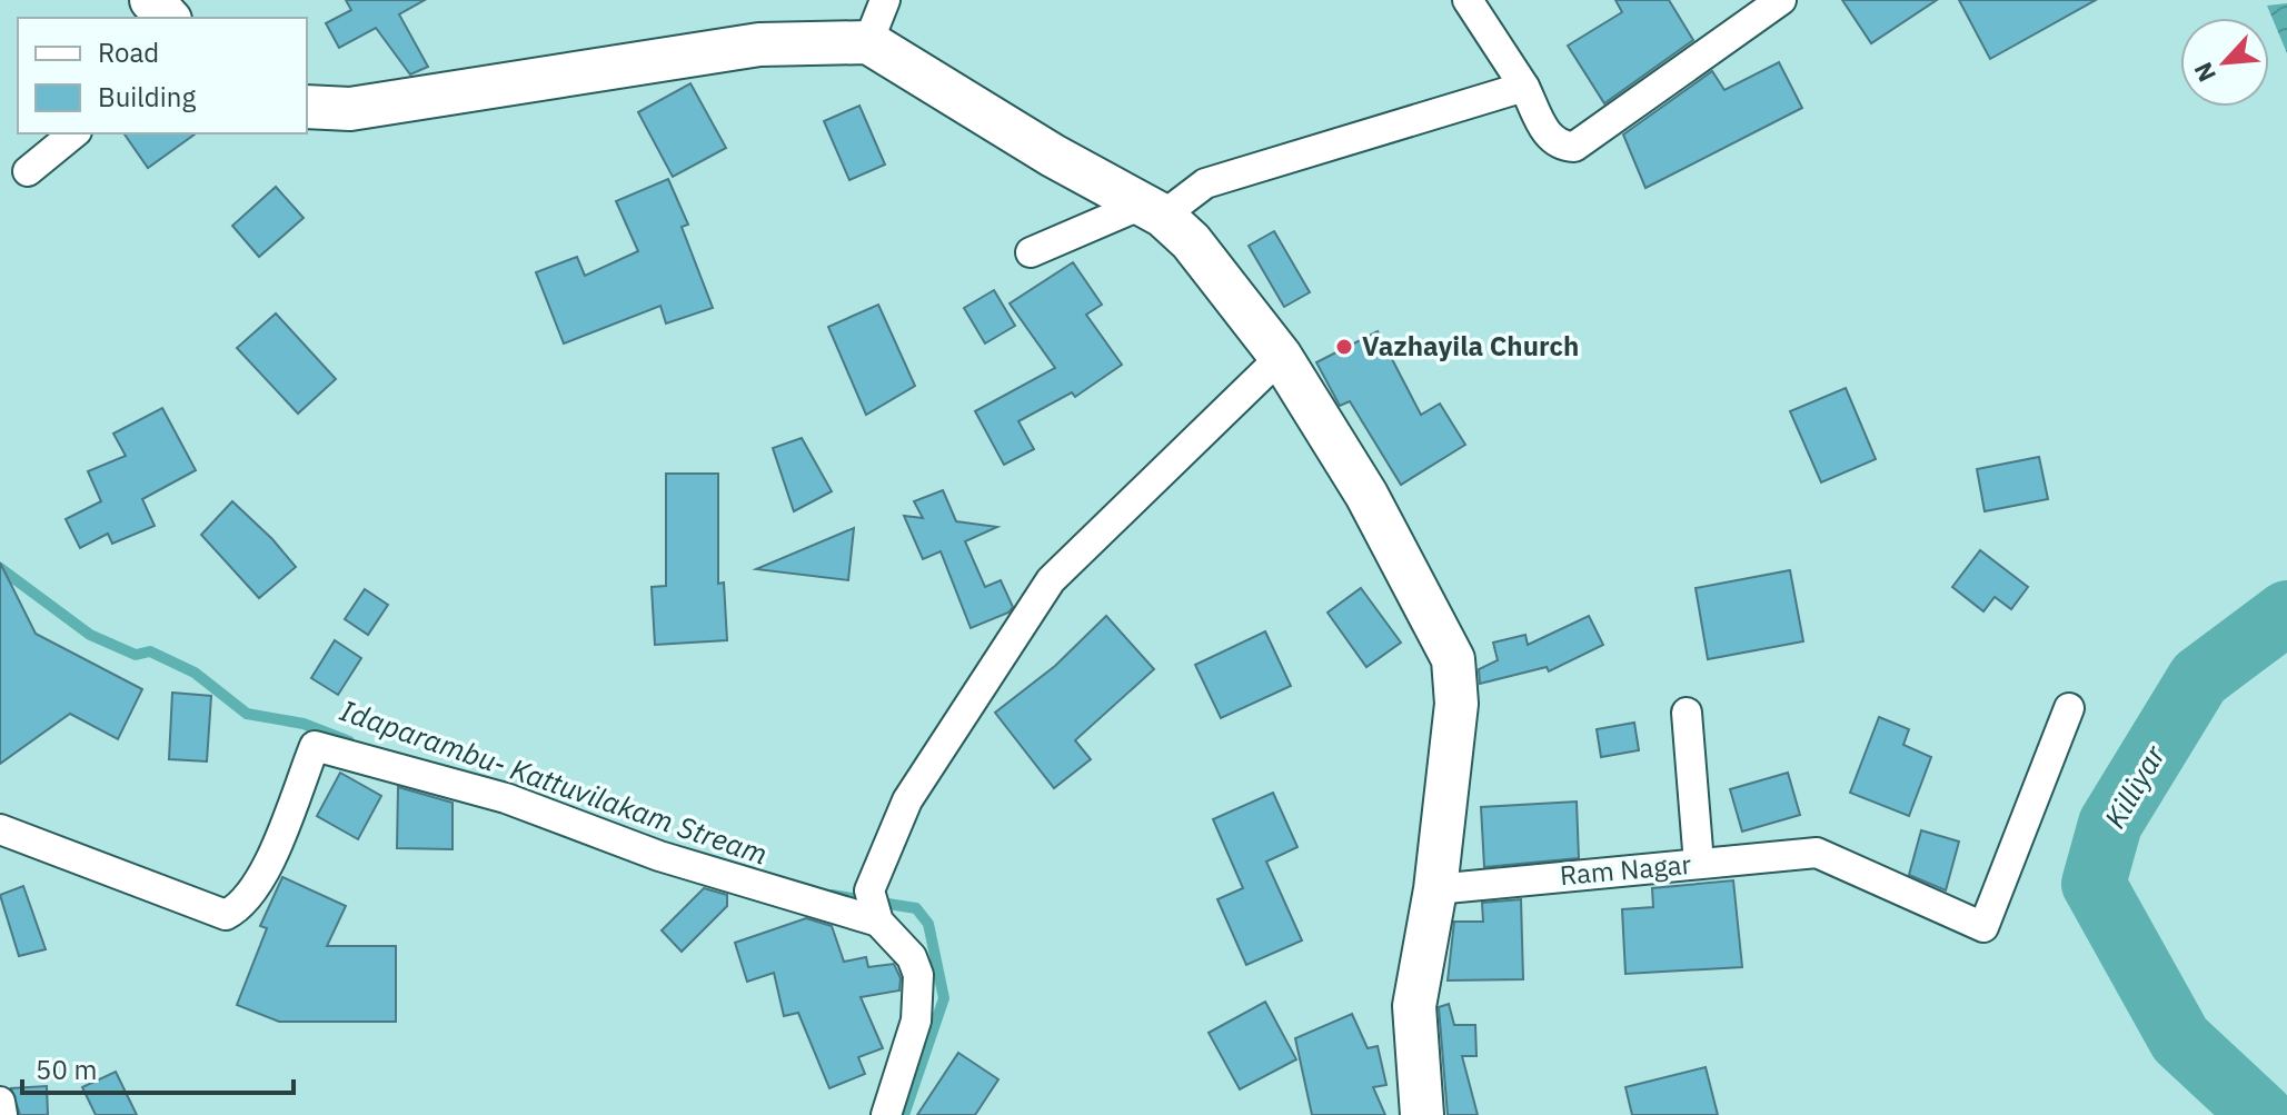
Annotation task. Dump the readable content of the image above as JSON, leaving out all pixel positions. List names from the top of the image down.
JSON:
{
  "streets": {
    "street": ["Ram Nagar"]
  },
  "water": ["Idaparambu- Kattuvilakam Stream", "Killiyar"],
  "places": ["Vazhayila Church"],
  "legend": ["Road", "Building"],
  "scale_bar": "50 m",
  "north": "bottom left"
}
